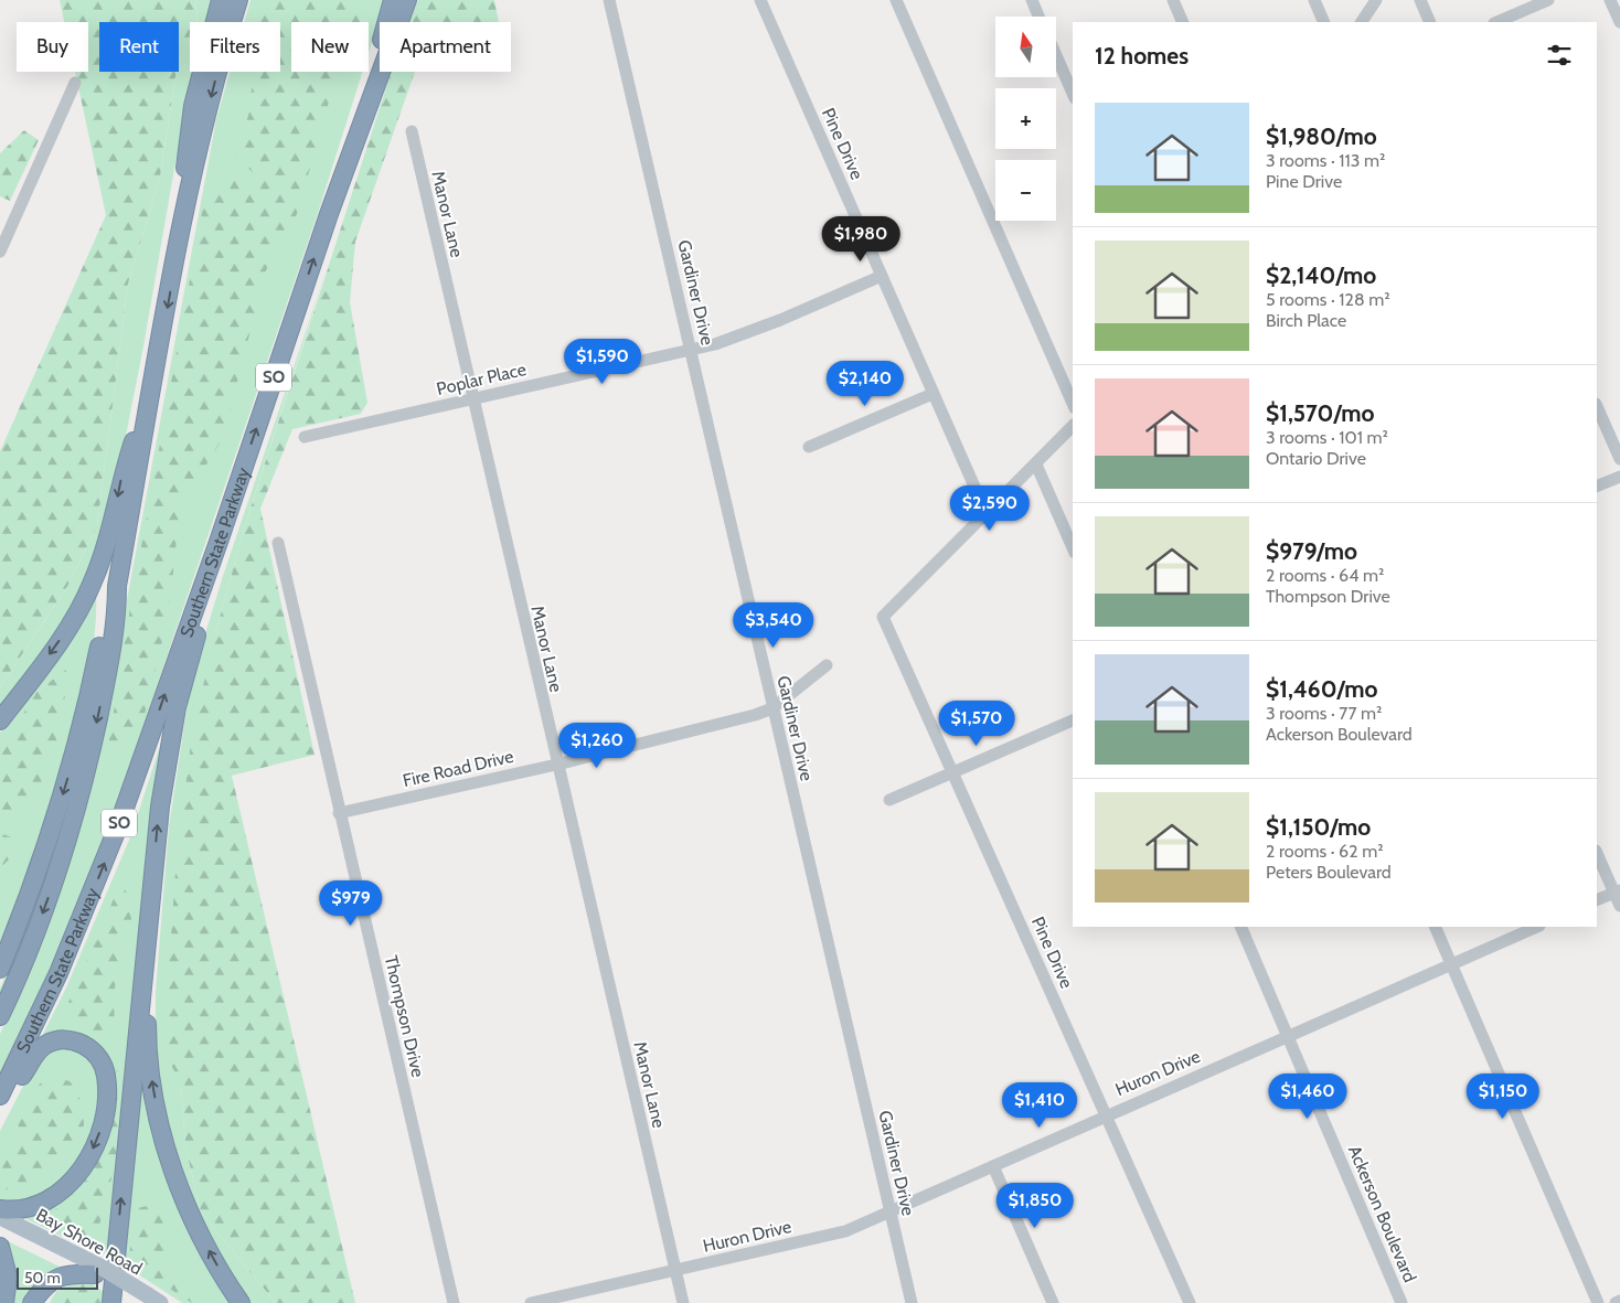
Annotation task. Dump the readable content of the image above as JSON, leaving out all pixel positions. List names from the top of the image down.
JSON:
{
  "streets": {
    "highway": ["SO", "Southern State Parkway"],
    "main road": ["Bay Shore Road"],
    "street": [
      "Pine Drive",
      "Manor Lane",
      "Gardiner Drive",
      "Poplar Place",
      "Fire Road Drive",
      "Thompson Drive",
      "Huron Drive",
      "Ackerson Boulevard"
    ]
  },
  "crossings": [
    ["Pine Drive", "Poplar Place"],
    ["Pine Drive", "Huron Drive"],
    ["Manor Lane", "Poplar Place"],
    ["Manor Lane", "Fire Road Drive"],
    ["Manor Lane", "Huron Drive"],
    ["Gardiner Drive", "Poplar Place"],
    ["Gardiner Drive", "Fire Road Drive"],
    ["Gardiner Drive", "Huron Drive"],
    ["Fire Road Drive", "Thompson Drive"],
    ["Huron Drive", "Ackerson Boulevard"]
  ],
  "scale_bar": "50 m",
  "north": "top",
  "page": {
    "map_buttons": ["+", "−"],
    "chip": [
      "Buy",
      "Rent",
      "Filters",
      "New",
      "Apartment"
    ],
    "heading": "12 homes",
    "list": [
      {
        "name": "$1,980/mo",
        "note": "3 rooms · 113 m² · Pine Drive"
      },
      {
        "name": "$2,140/mo",
        "note": "5 rooms · 128 m² · Birch Place"
      },
      {
        "name": "$1,570/mo",
        "note": "3 rooms · 101 m² · Ontario Drive"
      },
      {
        "name": "$979/mo",
        "note": "2 rooms · 64 m² · Thompson Drive"
      },
      {
        "name": "$1,460/mo",
        "note": "3 rooms · 77 m² · Ackerson Boulevard"
      },
      {
        "name": "$1,150/mo",
        "note": "2 rooms · 62 m² · Peters Boulevard"
      }
    ],
    "price": [
      "$1,980",
      "$1,590",
      "$2,140",
      "$2,590",
      "$3,540",
      "$1,570",
      "$1,260",
      "$979",
      "$1,460",
      "$1,150",
      "$1,410",
      "$1,850"
    ],
    "scale": "50 m"
  }
}
